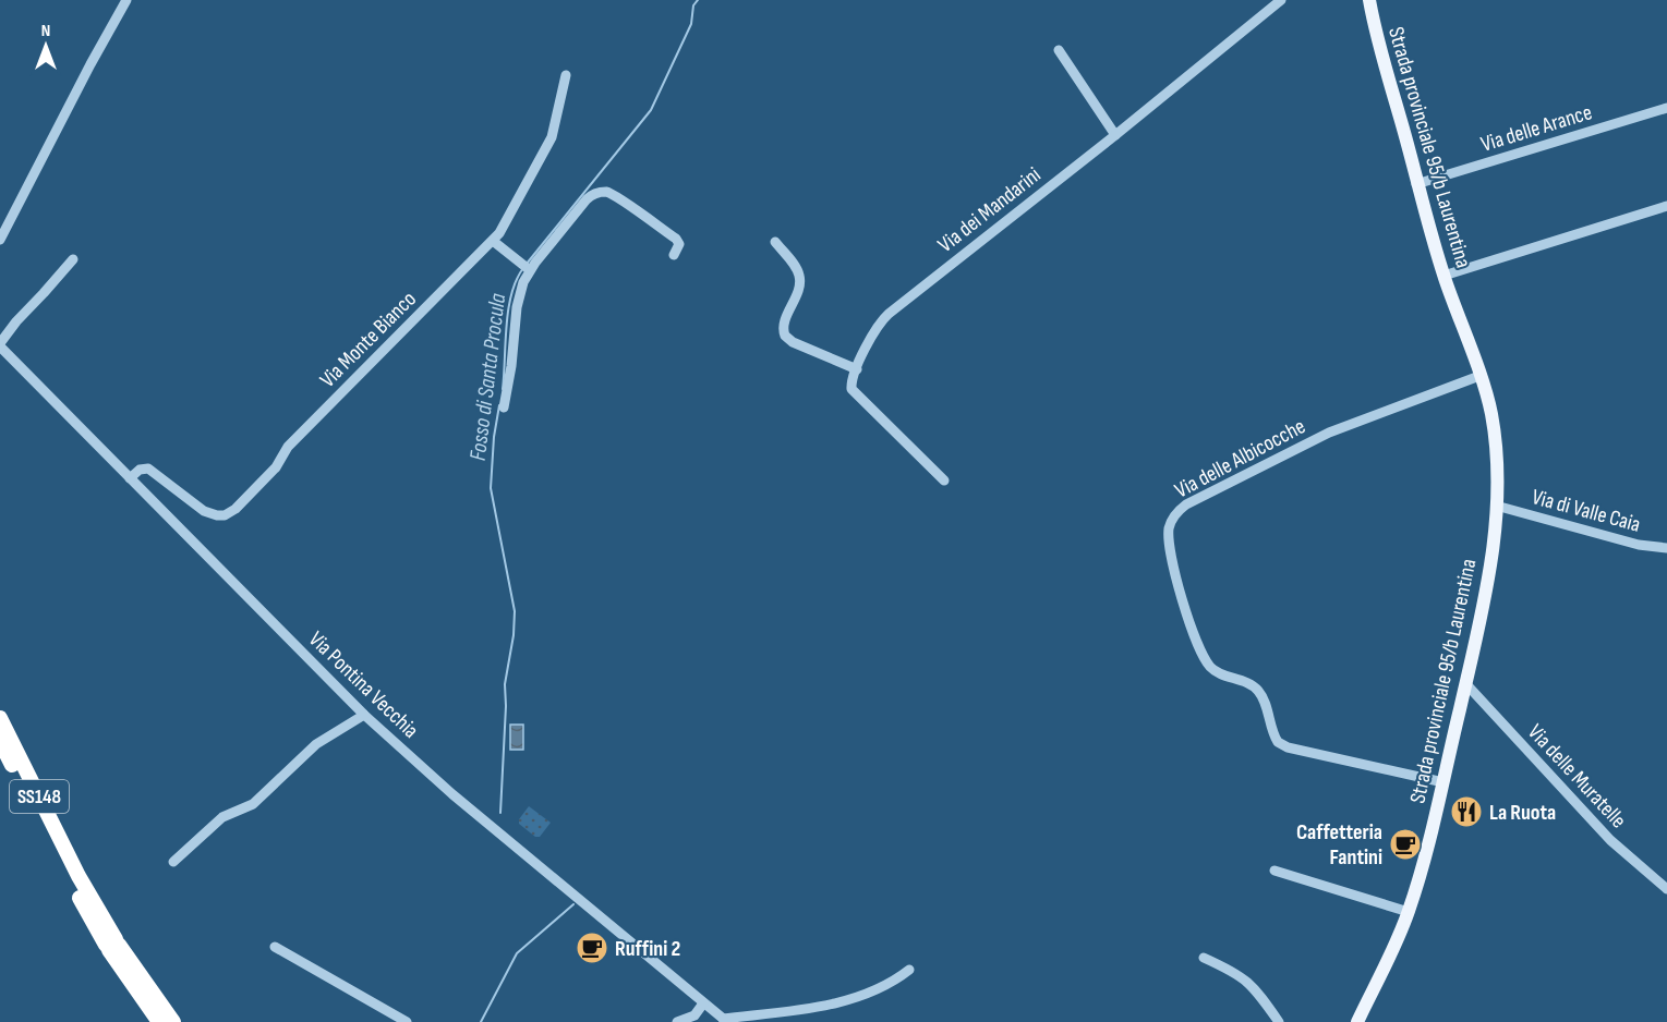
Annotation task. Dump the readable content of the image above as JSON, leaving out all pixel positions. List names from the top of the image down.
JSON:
{
  "streets": {
    "highway": ["SS148"],
    "main road": ["Strada provinciale 95/b Laurentina"],
    "street": [
      "Via delle Arance",
      "Via dei Mandarini",
      "Via Monte Bianco",
      "Via delle Albicocche",
      "Via di Valle Caia",
      "Via Pontina Vecchia",
      "Via delle Muratelle"
    ]
  },
  "crossings": [
    ["Via delle Arance", "Strada provinciale 95/b Laurentina"],
    ["Strada provinciale 95/b Laurentina", "Via delle Albicocche"],
    ["Strada provinciale 95/b Laurentina", "Via di Valle Caia"],
    ["Strada provinciale 95/b Laurentina", "Via delle Muratelle"],
    ["Via Monte Bianco", "Via Pontina Vecchia"]
  ],
  "water": ["Fosso di Santa Procula"],
  "places": {
    "restaurant": ["La Ruota"],
    "cafe": ["Caffetteria Fantini", "Ruffini 2"]
  },
  "north": "top"
}
